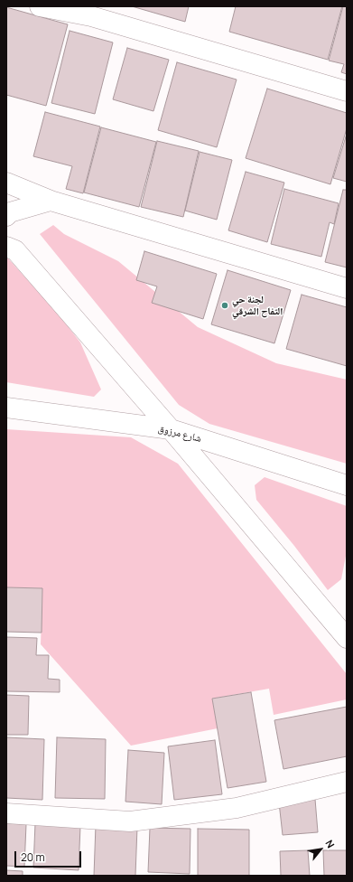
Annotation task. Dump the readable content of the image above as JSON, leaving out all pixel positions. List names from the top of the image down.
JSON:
{
  "streets": {
    "street": ["شارع مرزوق"]
  },
  "places": ["لجنة حي التفاح الشرقي"],
  "scale_bar": "20 m",
  "north": "top right"
}
